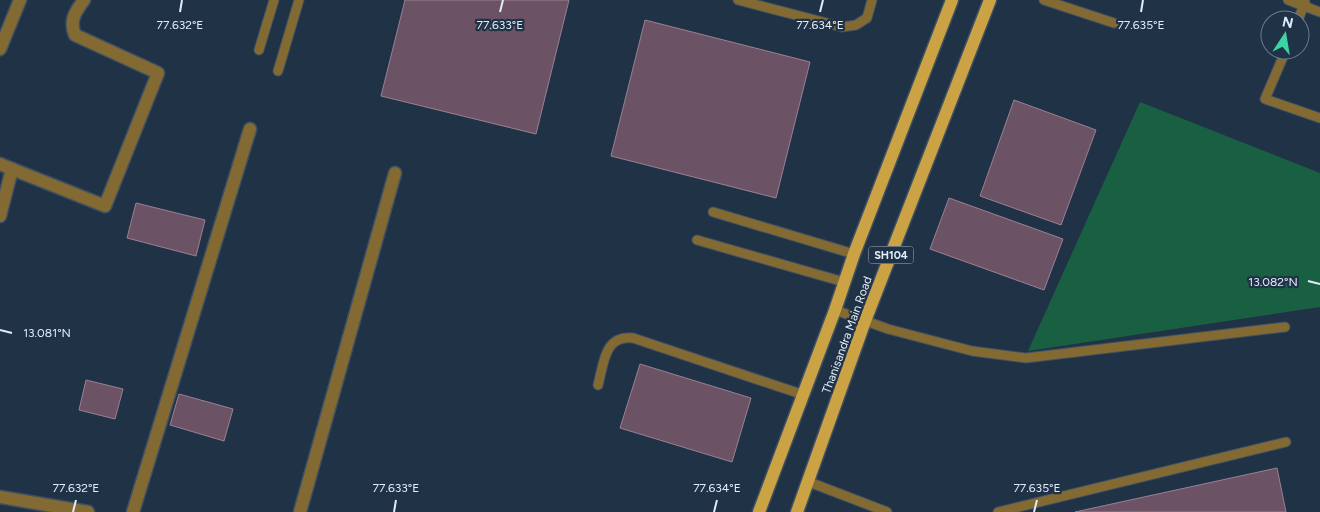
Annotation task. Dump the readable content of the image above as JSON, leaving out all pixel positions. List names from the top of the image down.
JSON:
{
  "streets": {
    "main road": ["SH104", "Thanisandra Main Road"]
  },
  "north": "top",
  "coordinates": [
    "77.632°E",
    "77.633°E",
    "77.634°E",
    "77.635°E",
    "13.082°N",
    "13.081°N"
  ]
}
